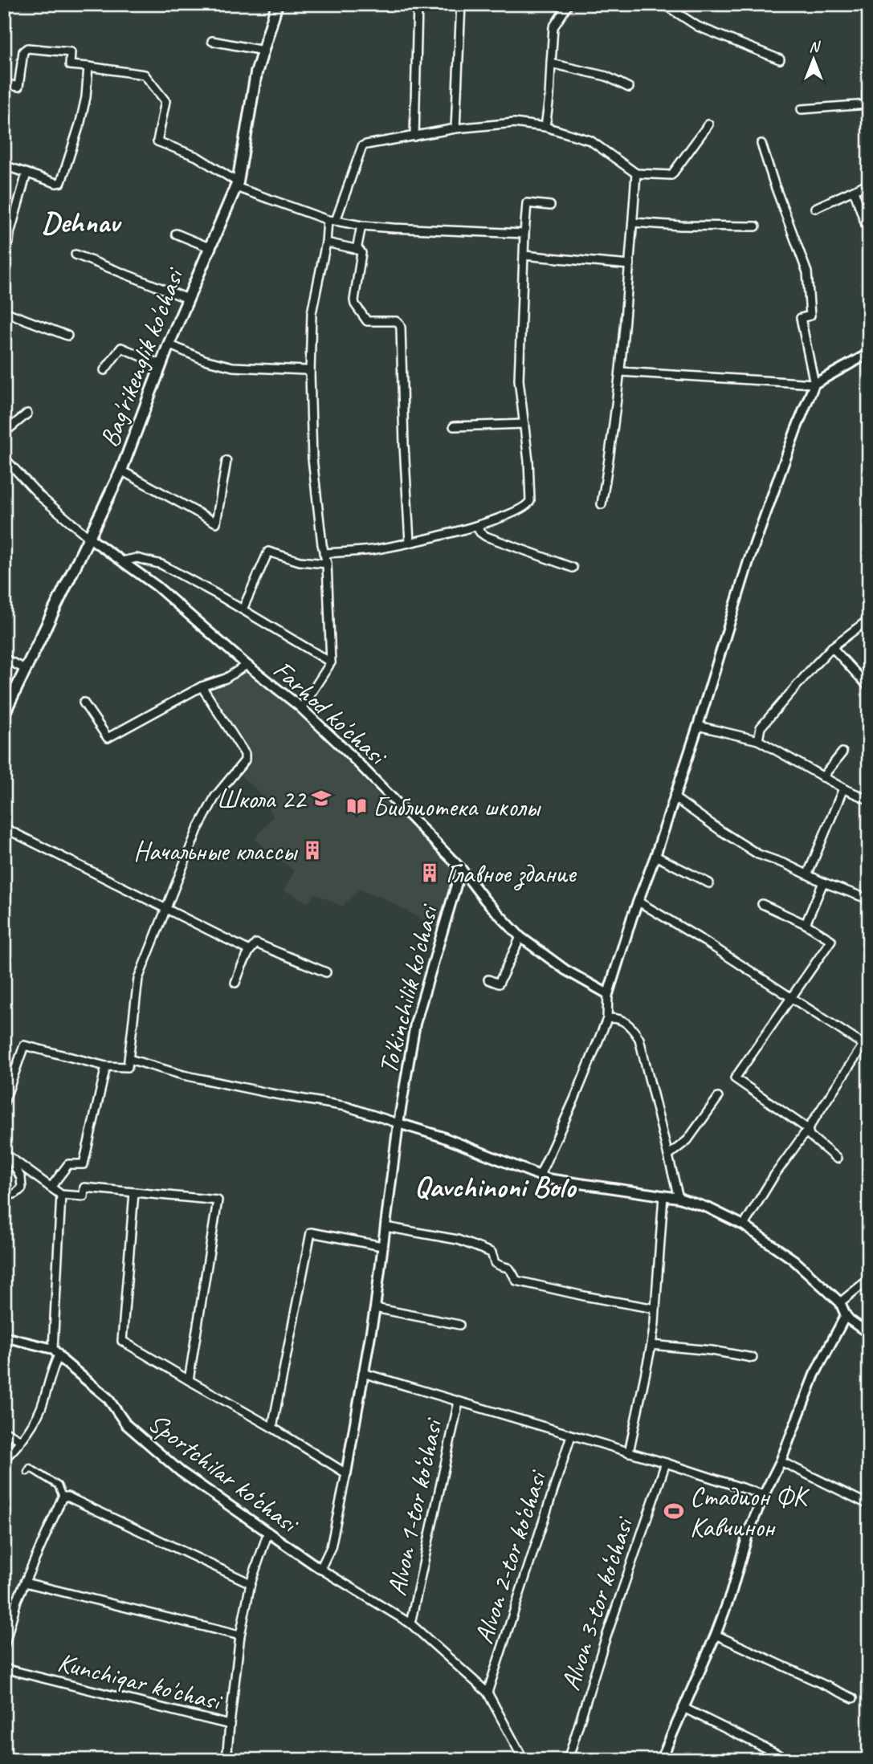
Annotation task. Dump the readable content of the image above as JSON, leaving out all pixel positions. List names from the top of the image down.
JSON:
{
  "streets": {
    "main road": ["Bag'rikenglik ko'chasi"],
    "street": [
      "Farhod ko'chasi",
      "To'kinchilik ko'chasi",
      "Sportchilar ko‘chasi",
      "Alvon 1-tor ko‘chasi",
      "Alvon 2-tor ko‘chasi",
      "Alvon 3-tor ko‘chasi",
      "Kunchiqar ko'chasi"
    ]
  },
  "crossings": [
    ["Bag'rikenglik ko'chasi", "Farhod ko'chasi"],
    ["Farhod ko'chasi", "To'kinchilik ko'chasi"]
  ],
  "districts": ["Dehnav", "Qavchinoni Bolo"],
  "places": {
    "school or university": ["Школа 22"],
    "library": ["Библиотека школы"],
    "building": ["Начальные классы", "Главное здание"],
    "sports": ["Стадион ФК Кавчинон"]
  },
  "north": "top"
}
